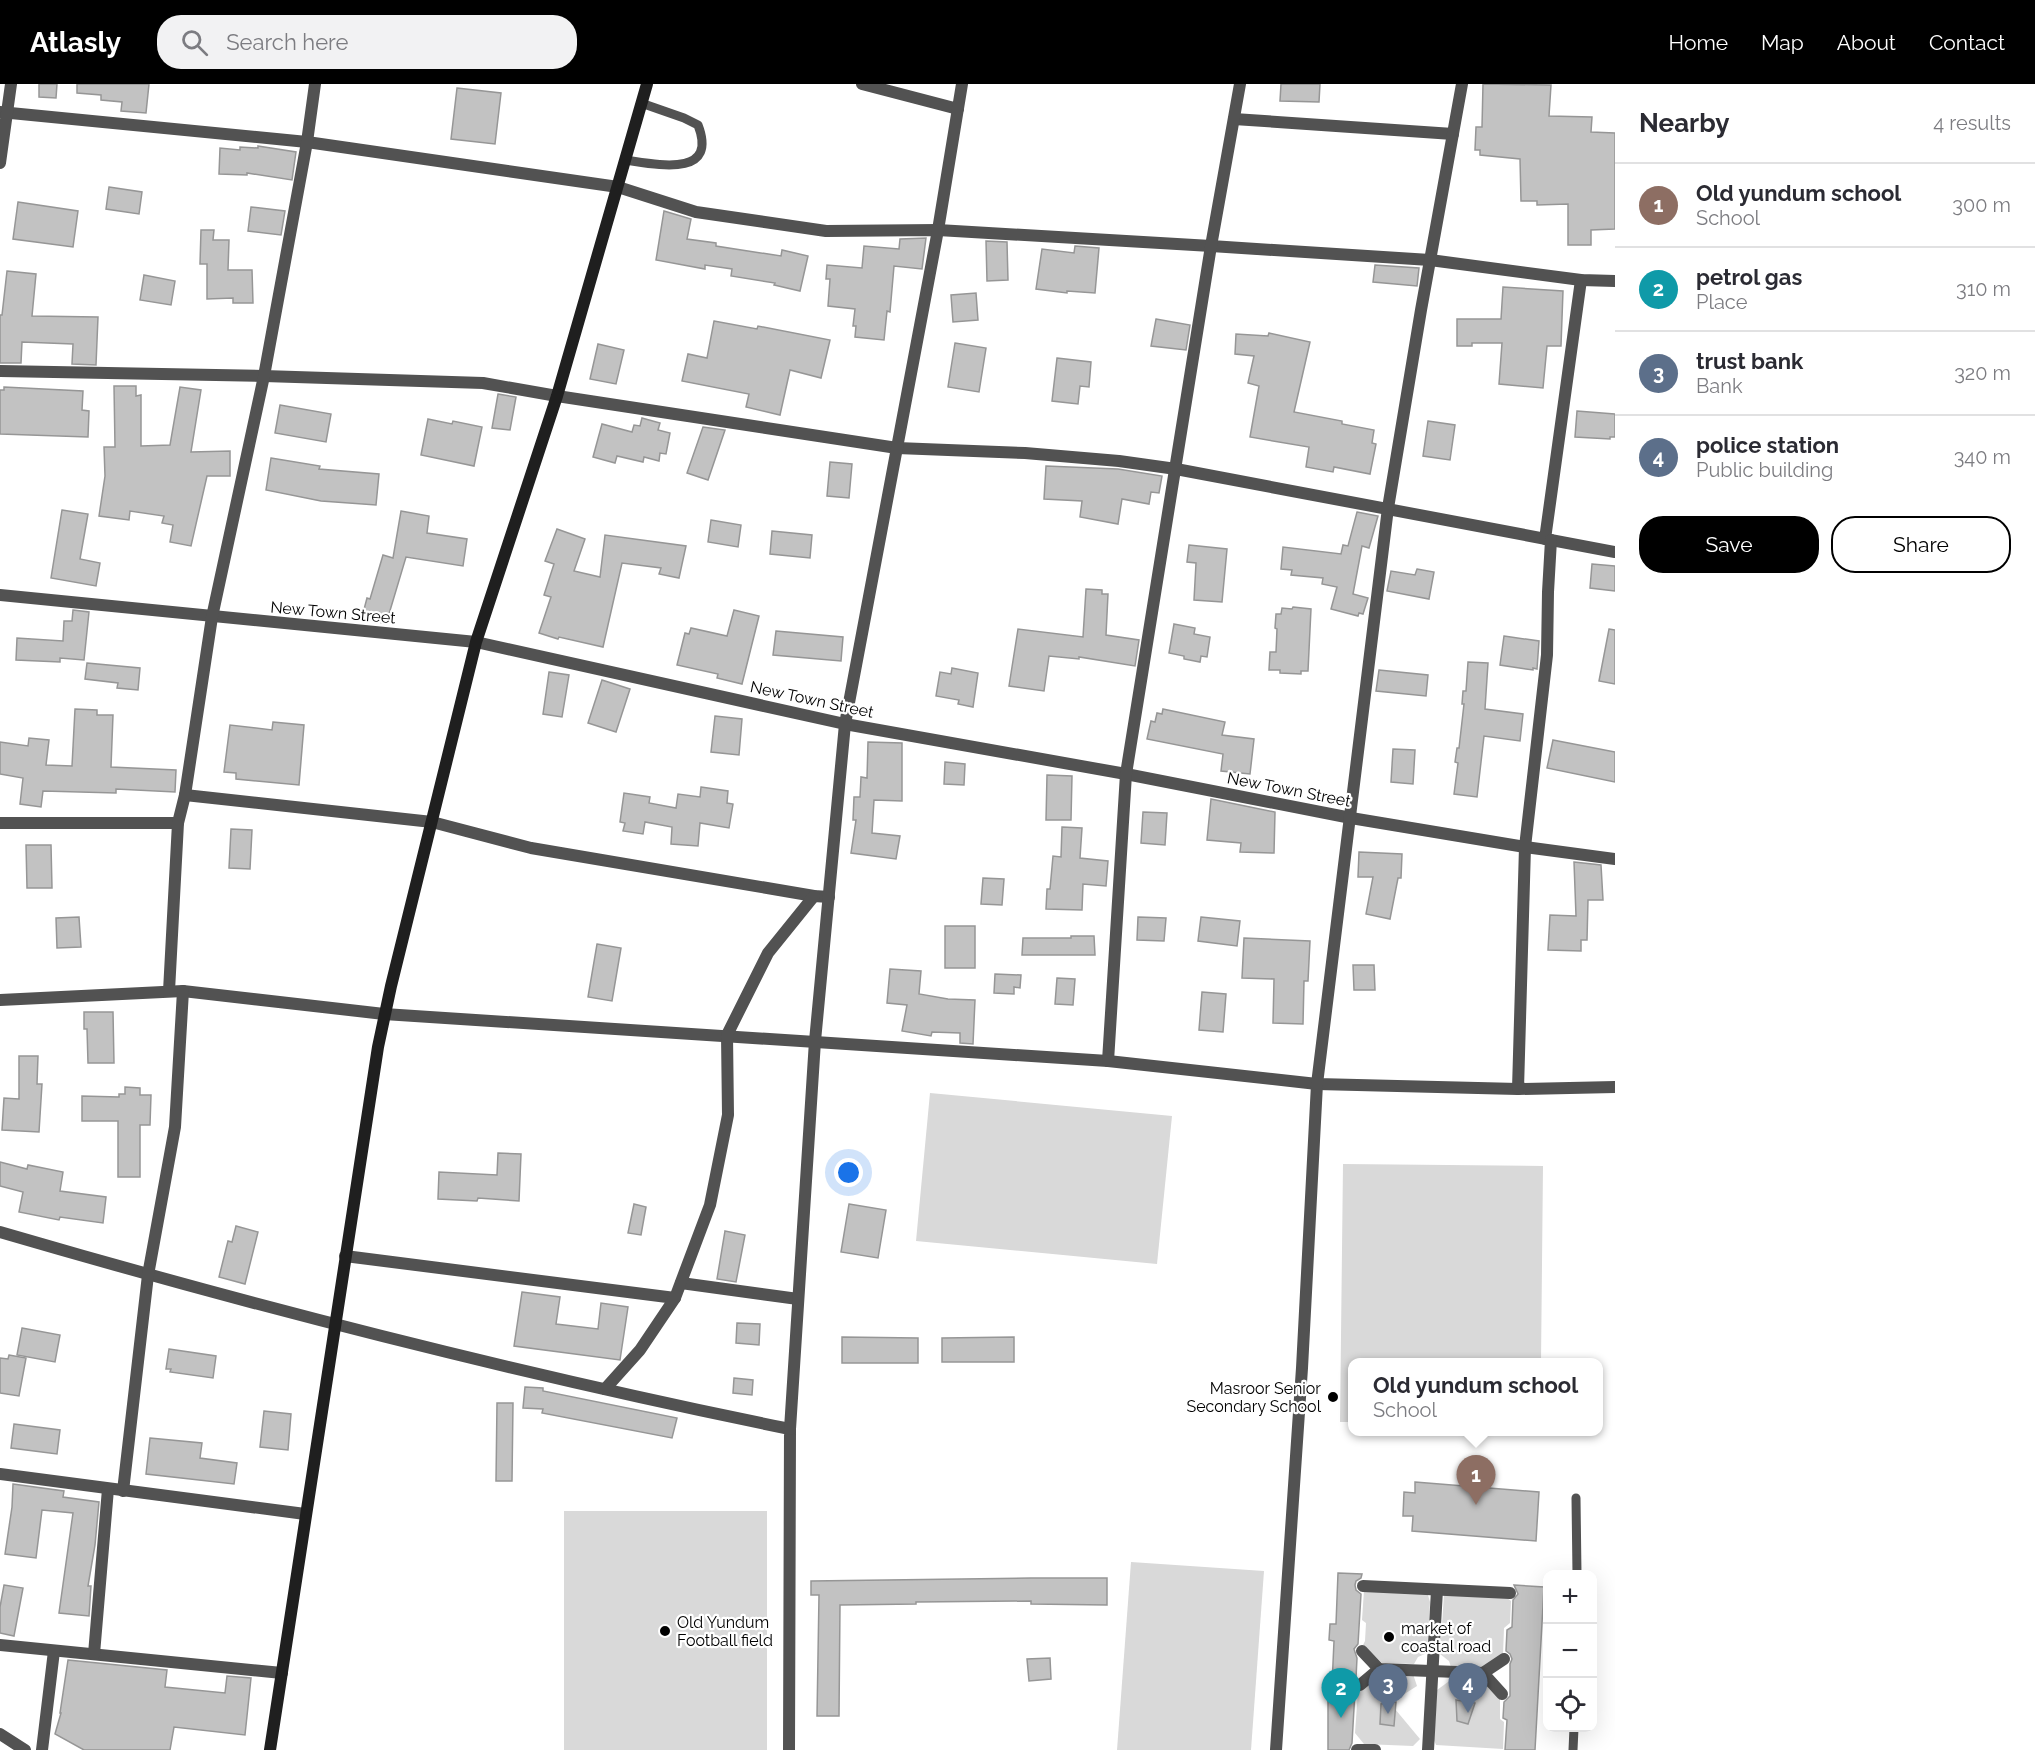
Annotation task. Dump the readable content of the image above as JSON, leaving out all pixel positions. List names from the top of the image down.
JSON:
{
  "streets": {
    "street": ["New Town Street"]
  },
  "places": ["Masroor Senior Secondary School", "Old Yundum Football field", "market of coastal road"],
  "page": {
    "header": "Atlasly",
    "search": "Search here",
    "nav": [
      "Home",
      "Map",
      "About",
      "Contact"
    ],
    "heading": ["Nearby", "4 results"],
    "list": [
      {
        "mark": "1",
        "name": "Old yundum school",
        "note": "School",
        "value": "300 m"
      },
      {
        "mark": "2",
        "name": "petrol gas",
        "note": "Place",
        "value": "310 m"
      },
      {
        "mark": "3",
        "name": "trust bank",
        "note": "Bank",
        "value": "320 m"
      },
      {
        "mark": "4",
        "name": "police station",
        "note": "Public building",
        "value": "340 m"
      }
    ],
    "buttons": ["Save", "Share"],
    "popup": ["Old yundum school", "School"],
    "pins": [
      "1",
      "4",
      "3",
      "2"
    ],
    "map_buttons": ["+", "−"]
  }
}
